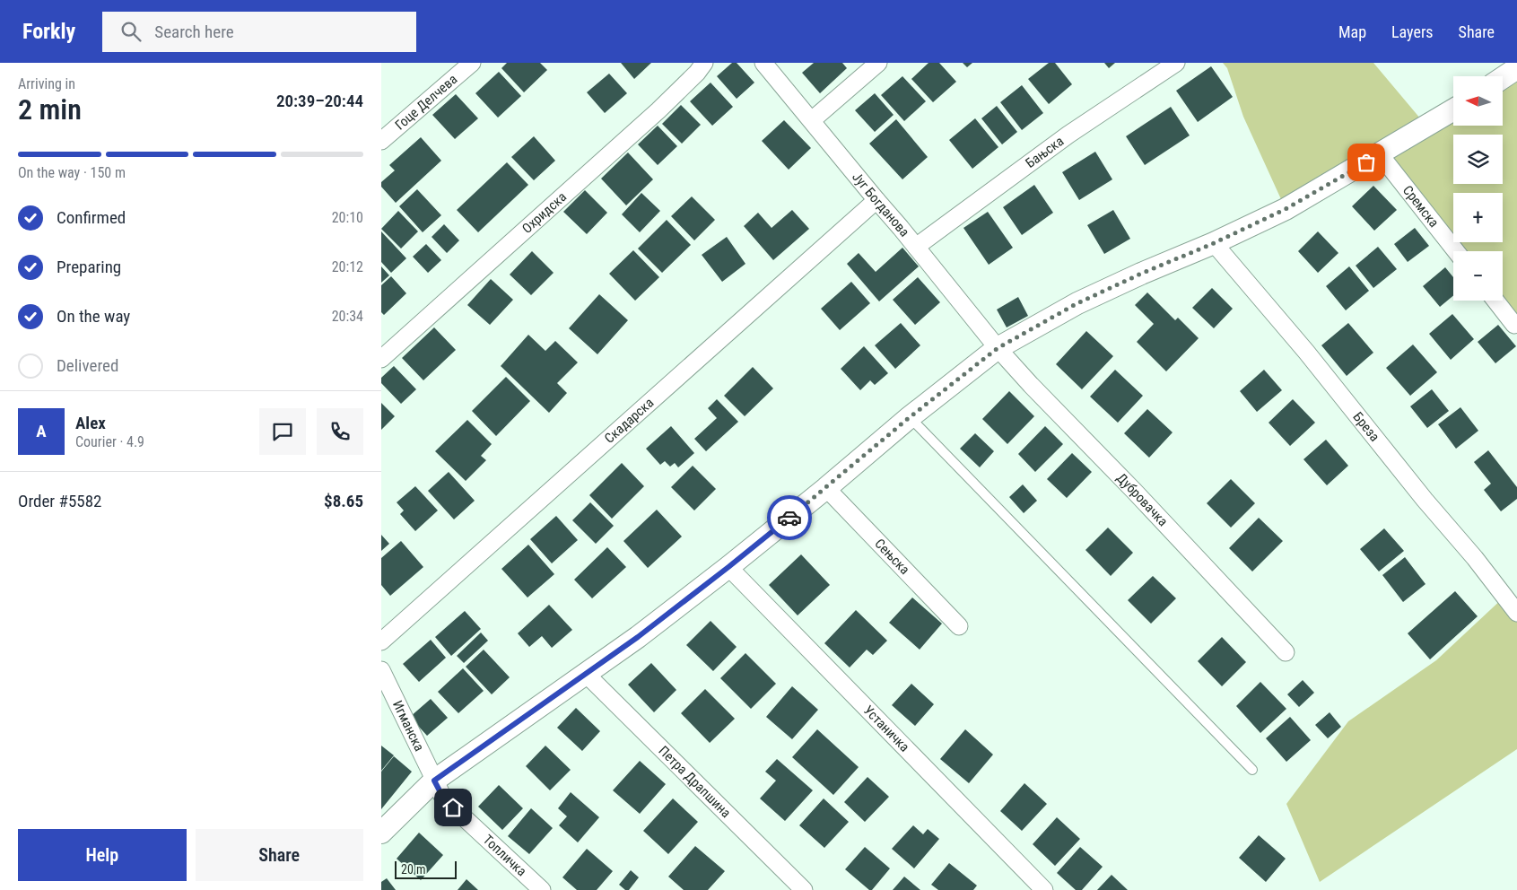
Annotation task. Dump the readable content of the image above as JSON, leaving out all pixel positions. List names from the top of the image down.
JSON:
{
  "streets": {
    "street": [
      "Гоце Делчева",
      "Бањска",
      "Југ Богданова",
      "Сремска",
      "Охридска",
      "Скадарска",
      "Бреза",
      "Дубровачка",
      "Сењска",
      "Игманска",
      "Устаничка",
      "Петра Драпшина",
      "Топличка"
    ]
  },
  "crossings": [
    ["Бањска", "Југ Богданова"],
    ["Југ Богданова", "Скадарска"],
    ["Југ Богданова", "Дубровачка"],
    ["Игманска", "Топличка"]
  ],
  "scale_bar": "20 m",
  "north": "left",
  "page": {
    "header": "Forkly",
    "search": "Search here",
    "nav": ["Map", "Layers", "Share"],
    "heading": ["2 min", "Arriving in", "20:39–20:44"],
    "panel": [
      "Alex",
      "Courier · 4.9",
      "Order #5582",
      "$8.65"
    ],
    "map_buttons": ["+", "−"],
    "bar": "On the way · 150 m",
    "list": [
      ["Confirmed", "20:10"],
      ["Preparing", "20:12"],
      ["On the way", "20:34"],
      "Delivered"
    ],
    "round": "A",
    "buttons": ["Help", "Share"],
    "scale": "20 m"
  }
}
